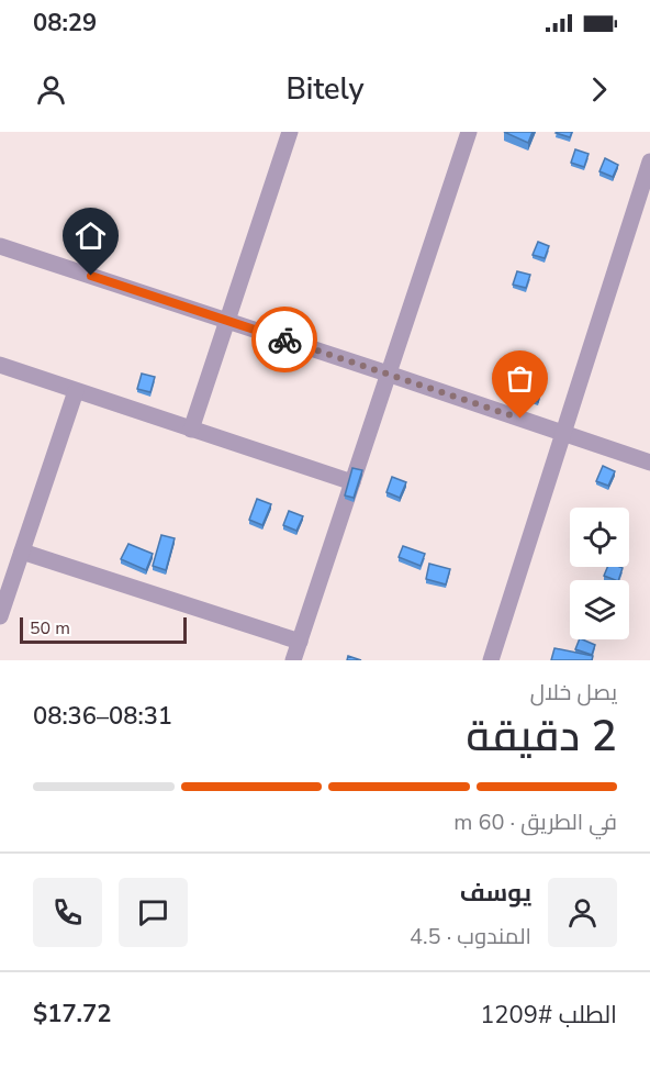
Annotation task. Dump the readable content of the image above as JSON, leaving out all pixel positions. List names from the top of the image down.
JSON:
{
  "scale_bar": "50 m",
  "page": {
    "status": "08:29",
    "header": "Bitely",
    "scale": "50 m",
    "heading": ["2 دقيقة", "يصل خلال", "08:31–08:36"],
    "panel": [
      "يوسف",
      "المندوب · 4.5",
      "الطلب #1209",
      "$17.72"
    ],
    "bar": "في الطريق · 60 m"
  }
}
